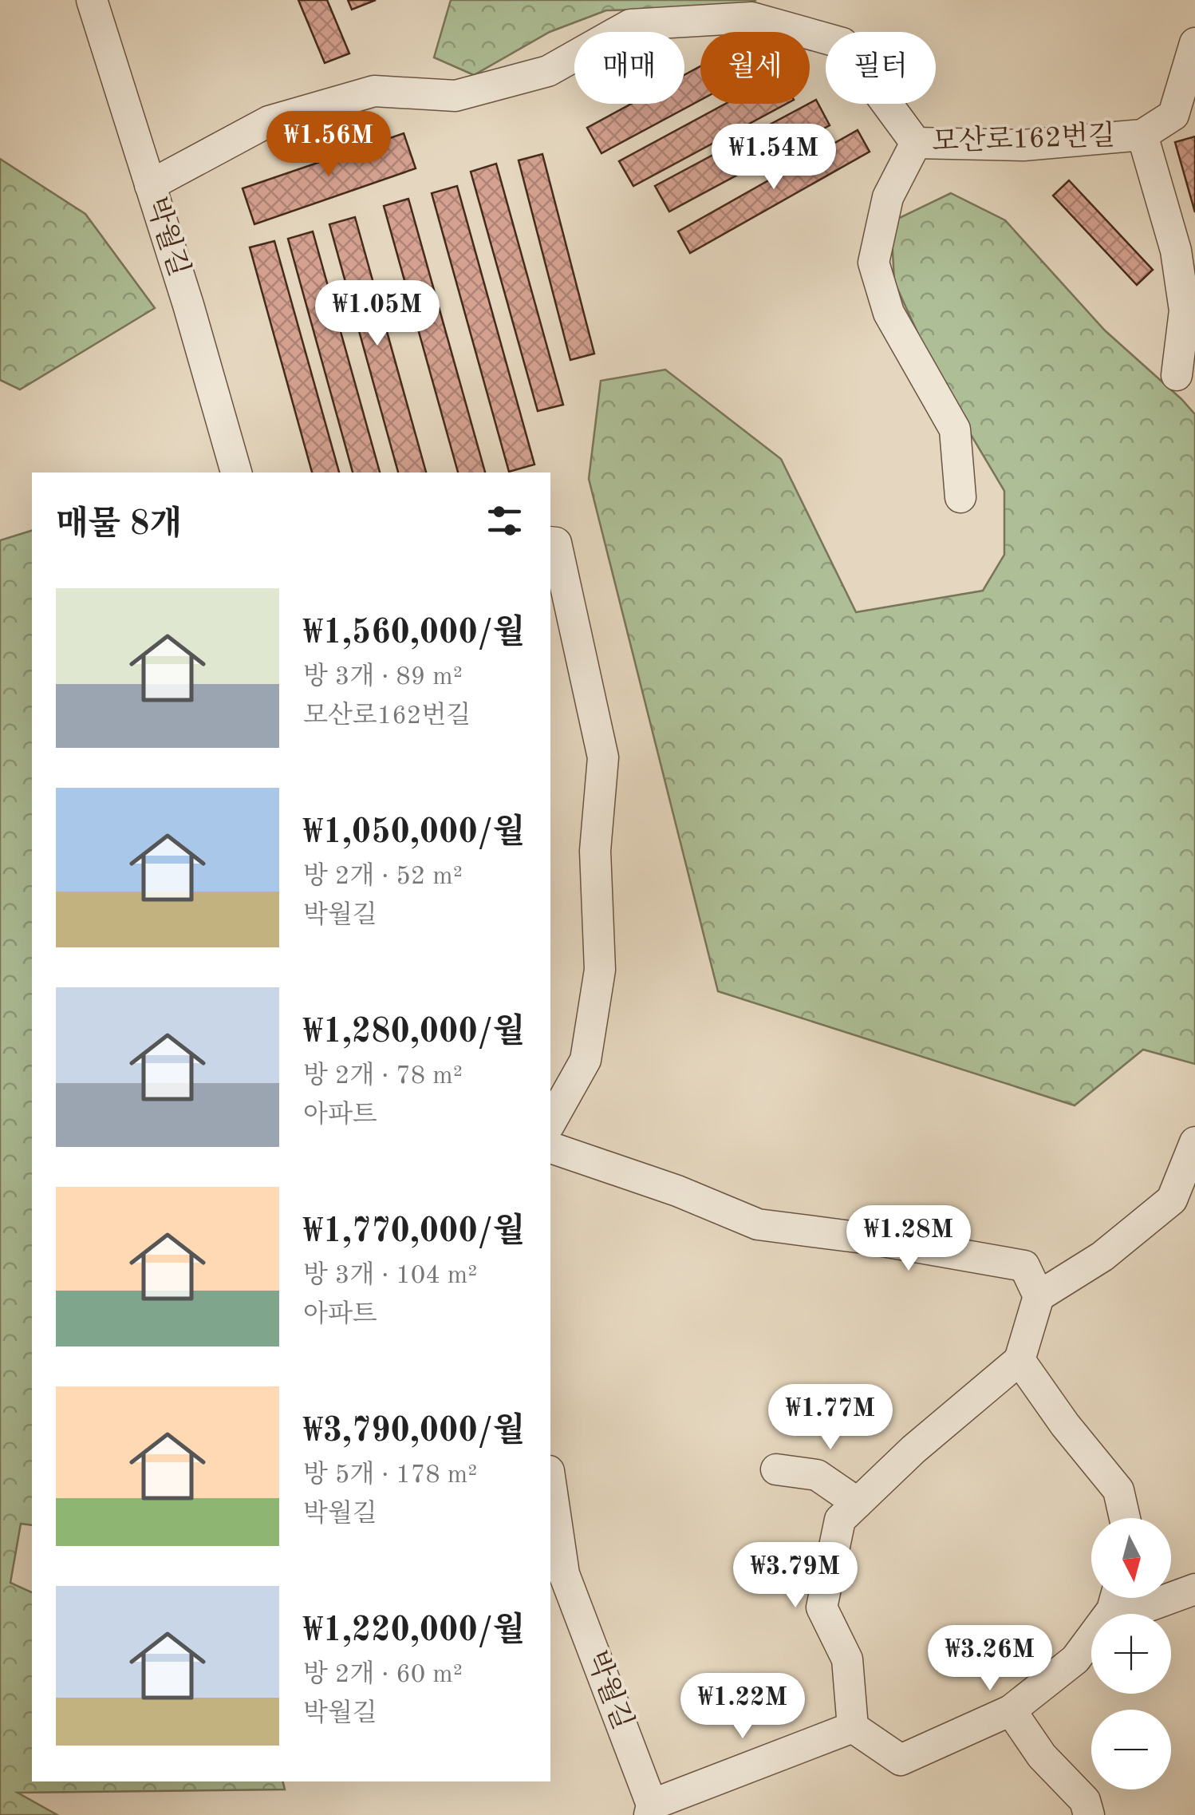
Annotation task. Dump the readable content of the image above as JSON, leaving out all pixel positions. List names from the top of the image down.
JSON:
{
  "streets": {
    "street": ["모산로162번길", "박월길"]
  },
  "crossings": [
    ["모산로162번길", "박월길"]
  ],
  "north": "bottom",
  "page": {
    "chip": ["매매", "월세", "필터"],
    "price": [
      "₩1.56M",
      "₩1.54M",
      "₩1.05M",
      "₩1.28M",
      "₩1.77M",
      "₩3.79M",
      "₩3.26M",
      "₩1.22M"
    ],
    "heading": "매물 8개",
    "list": [
      {
        "name": "₩1,560,000/월",
        "note": "방 3개 · 89 m² · 모산로162번길"
      },
      {
        "name": "₩1,050,000/월",
        "note": "방 2개 · 52 m² · 박월길"
      },
      {
        "name": "₩1,280,000/월",
        "note": "방 2개 · 78 m² · 아파트"
      },
      {
        "name": "₩1,770,000/월",
        "note": "방 3개 · 104 m² · 아파트"
      },
      {
        "name": "₩3,790,000/월",
        "note": "방 5개 · 178 m² · 박월길"
      },
      {
        "name": "₩1,220,000/월",
        "note": "방 2개 · 60 m² · 박월길"
      }
    ],
    "map_buttons": ["+", "−"]
  }
}
